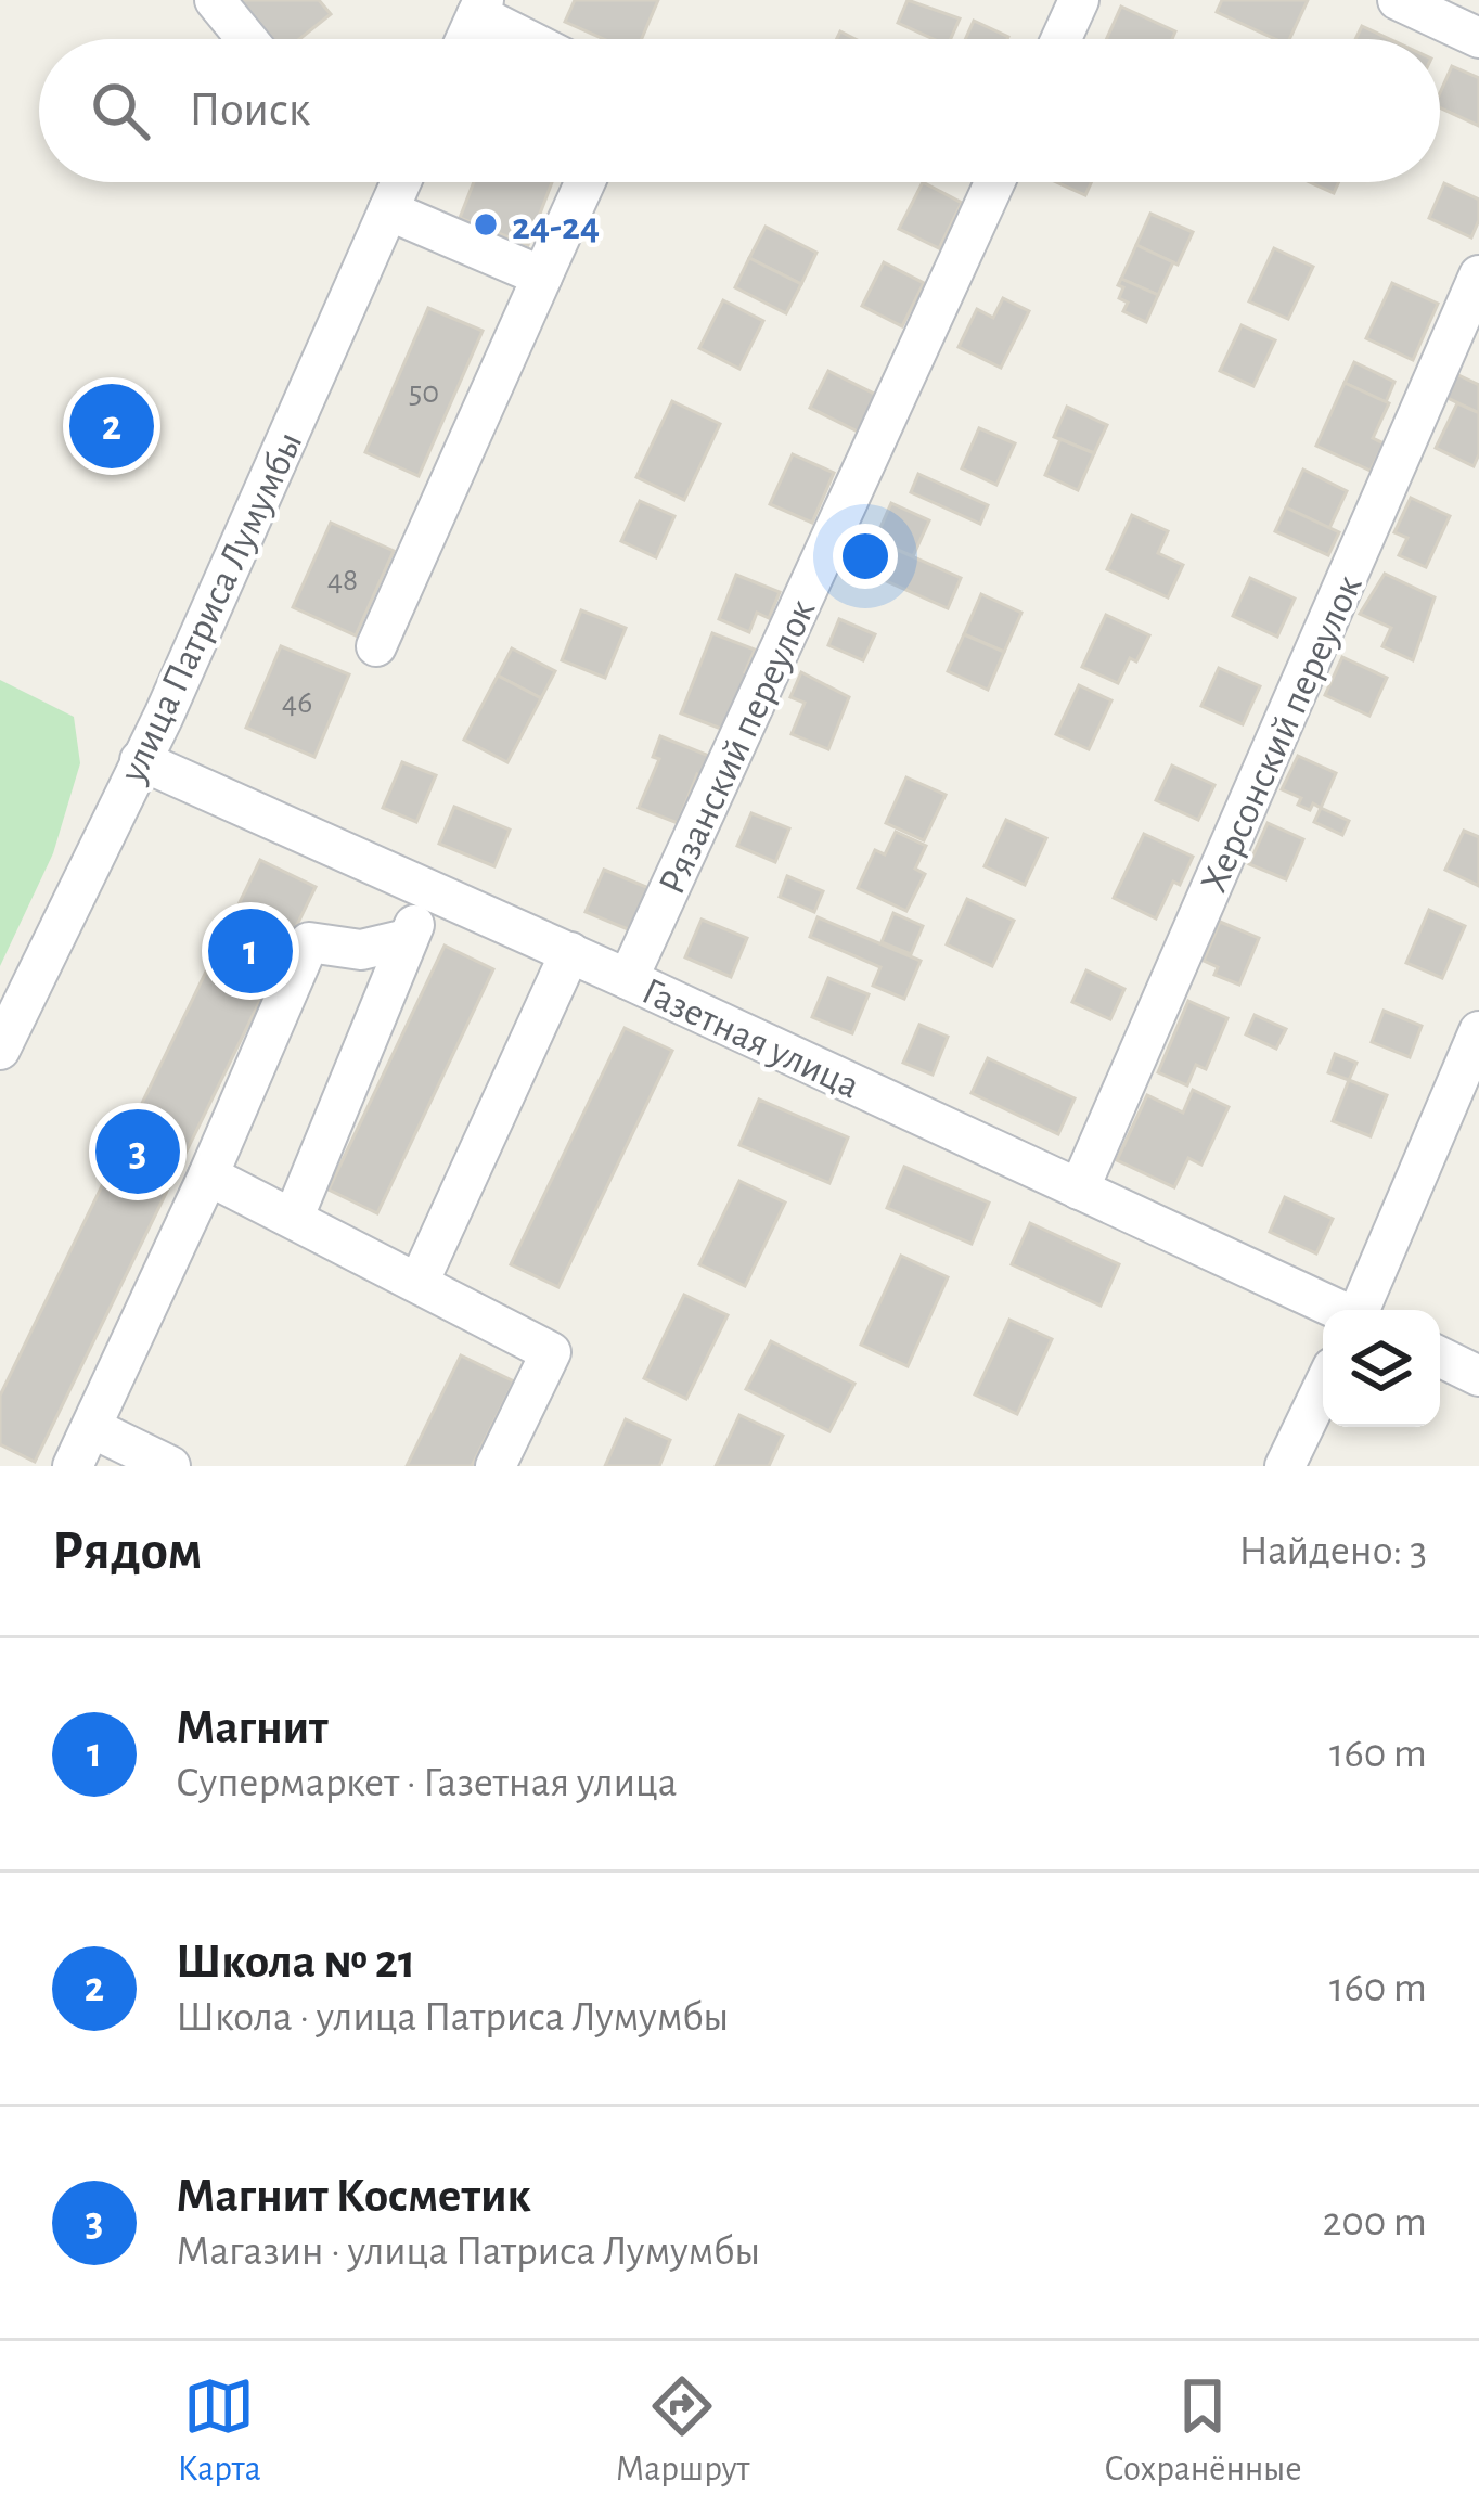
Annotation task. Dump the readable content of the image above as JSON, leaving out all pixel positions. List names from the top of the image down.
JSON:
{
  "streets": {
    "street": [
      "улица Патриса Лумумбы",
      "Херсонский переулок",
      "Рязанский переулок",
      "Газетная улица"
    ]
  },
  "crossings": [
    ["улица Патриса Лумумбы", "Газетная улица"],
    ["Херсонский переулок", "Газетная улица"],
    ["Рязанский переулок", "Газетная улица"]
  ],
  "places": ["24-24"],
  "house_numbers": ["50", "48", "46"],
  "page": {
    "search": "Поиск",
    "pins": ["2", "1", "3"],
    "heading": ["Рядом", "Найдено: 3"],
    "list": [
      {
        "mark": "1",
        "name": "Магнит",
        "note": "Супермаркет · Газетная улица",
        "value": "160 m"
      },
      {
        "mark": "2",
        "name": "Школа № 21",
        "note": "Школа · улица Патриса Лумумбы",
        "value": "160 m"
      },
      {
        "mark": "3",
        "name": "Магнит Косметик",
        "note": "Магазин · улица Патриса Лумумбы",
        "value": "200 m"
      }
    ],
    "nav": ["Карта", "Маршрут", "Сохранённые"]
  }
}
